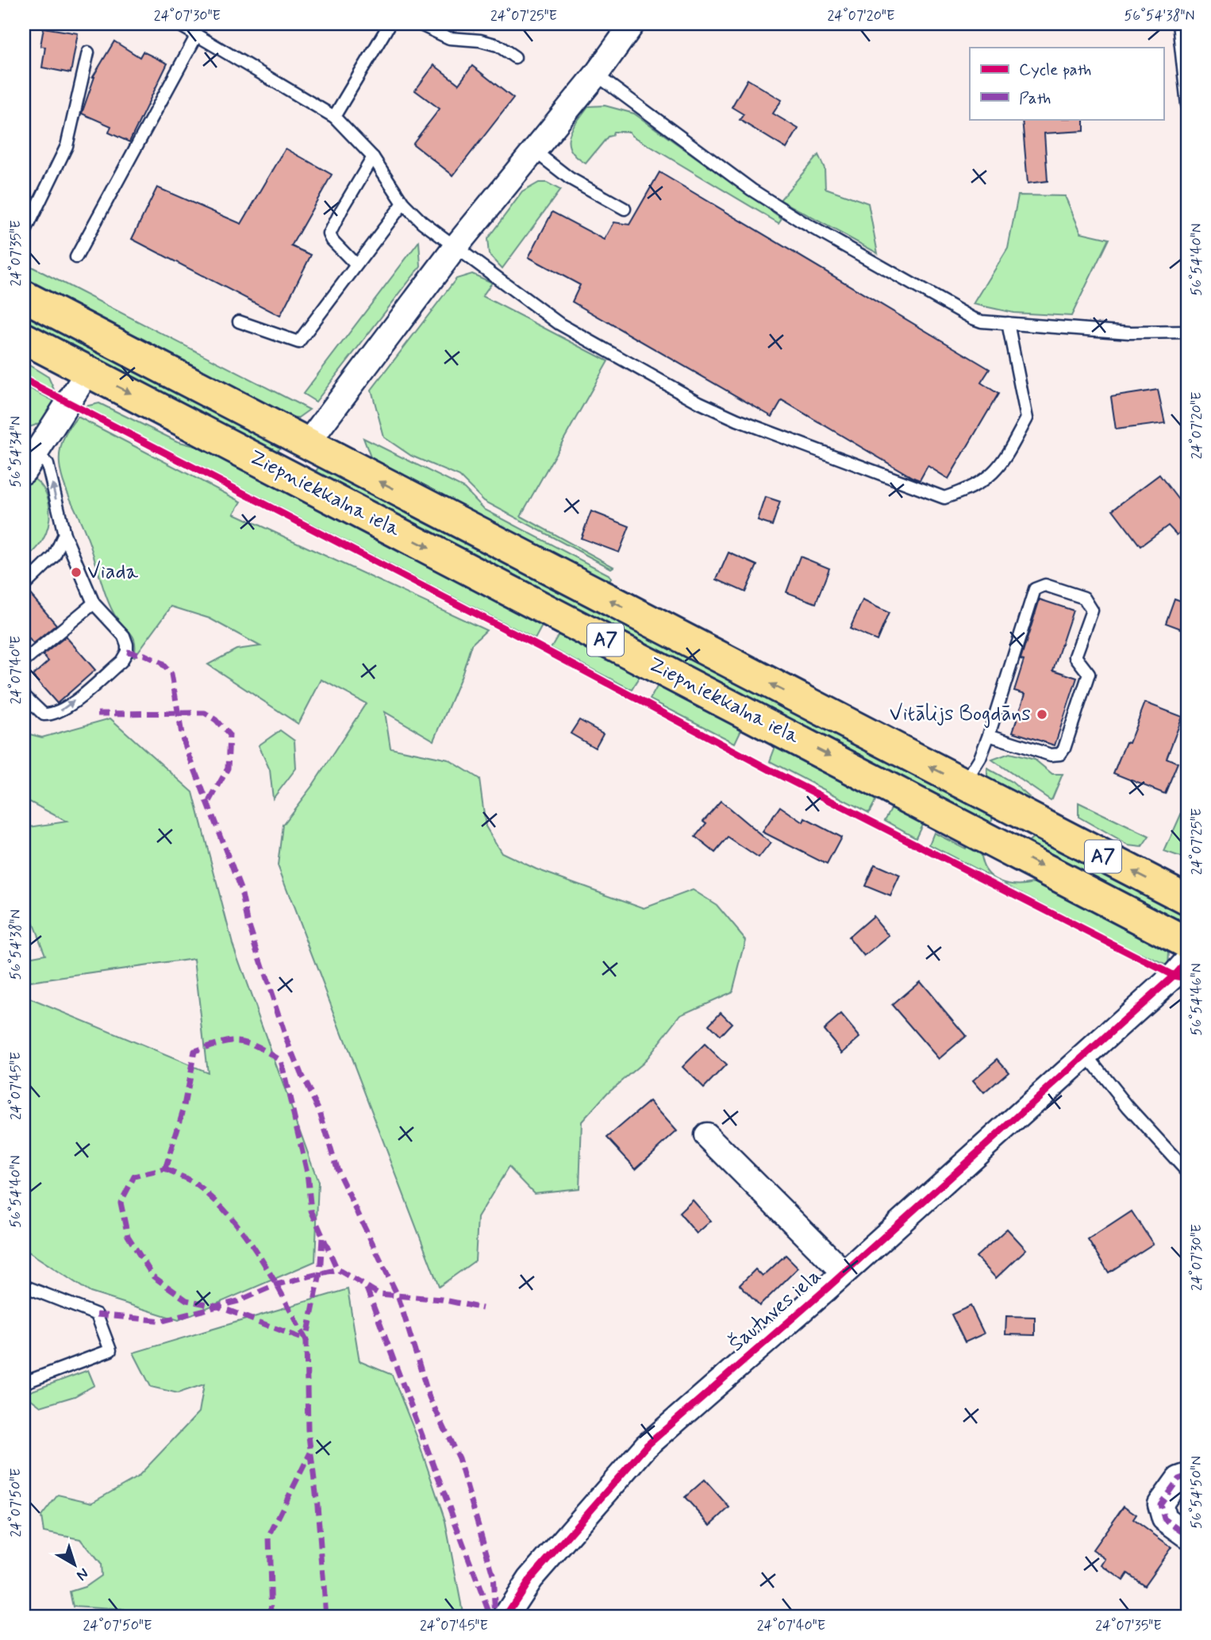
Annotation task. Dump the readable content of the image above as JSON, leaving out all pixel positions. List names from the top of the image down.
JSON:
{
  "streets": {
    "highway": ["Ziepniekkalna iela", "A7"],
    "street": ["Šautuves iela"]
  },
  "places": ["Viada", "Vitālijs Bogdāns"],
  "legend": ["Cycle path", "Path"],
  "north": "bottom right",
  "coordinates": [
    "24°07'30\"E",
    "24°07'25\"E",
    "24°07'20\"E",
    "56°54'38\"N",
    "24°07'35\"E",
    "56°54'40\"N",
    "56°54'34\"N",
    "24°07'40\"E",
    "56°54'46\"N",
    "24°07'45\"E",
    "56°54'50\"N",
    "24°07'50\"E"
  ]
}
